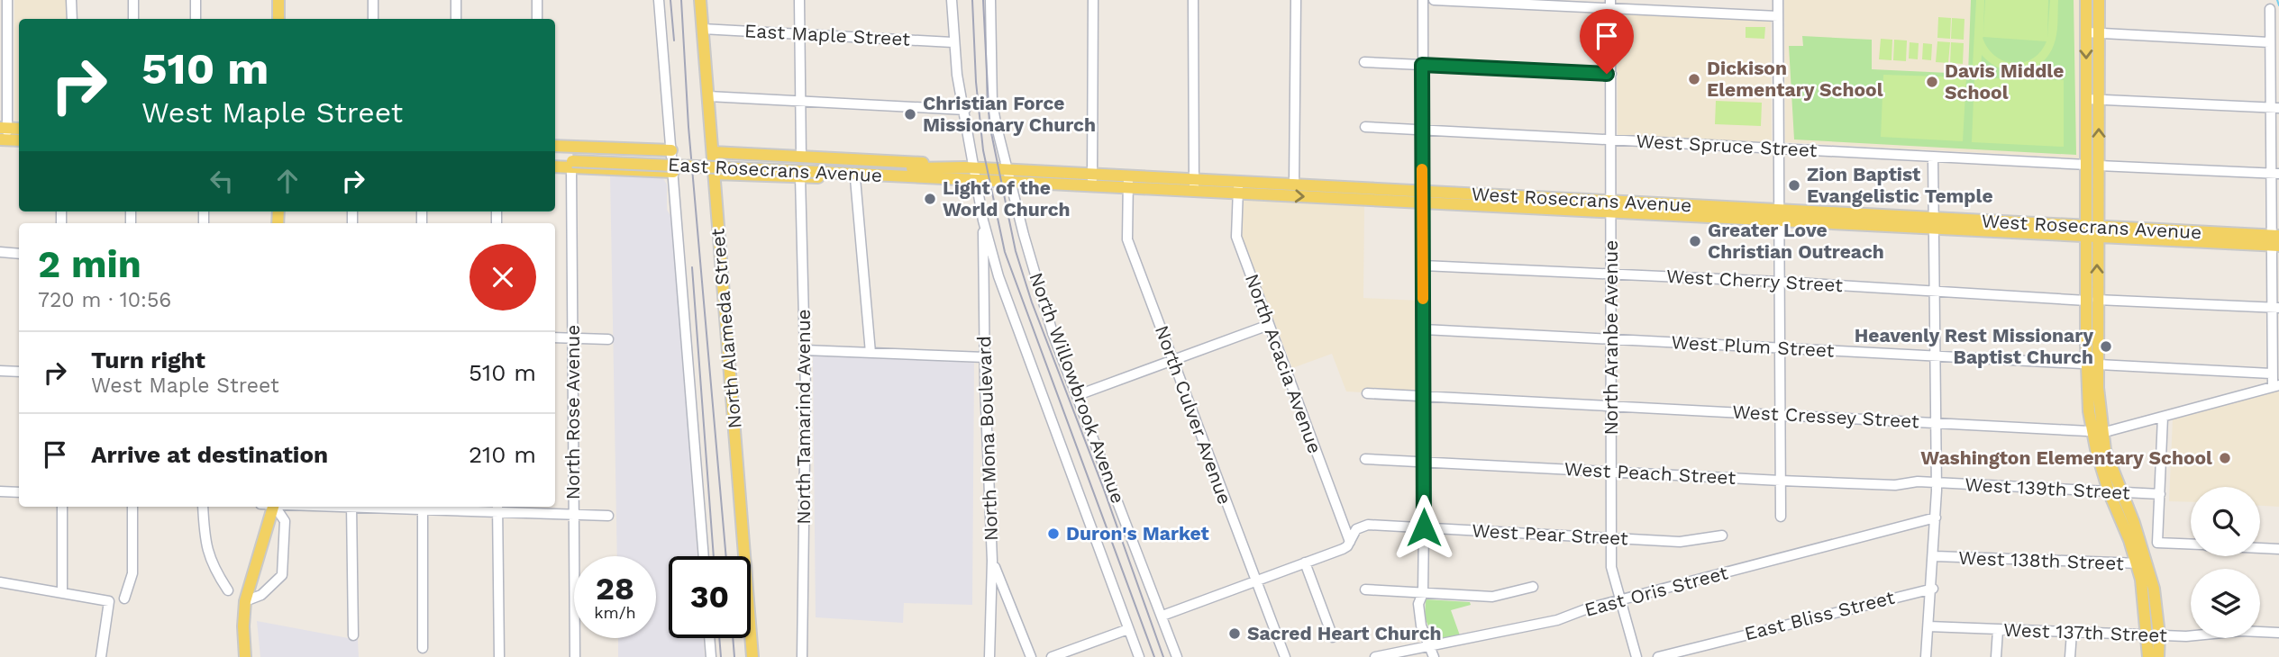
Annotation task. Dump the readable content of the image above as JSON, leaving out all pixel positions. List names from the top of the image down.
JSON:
{
  "streets": {
    "main road": ["East Rosecrans Avenue", "West Rosecrans Avenue", "North Alameda Street"],
    "street": [
      "East Maple Street",
      "West Spruce Street",
      "West Cherry Street",
      "North Aranbe Avenue",
      "West Plum Street",
      "North Acacia Avenue",
      "North Willowbrook Avenue",
      "North Rose Avenue",
      "North Culver Avenue",
      "North Tamarind Avenue",
      "West Cressey Street",
      "North Mona Boulevard",
      "West Peach Street",
      "West 139th Street",
      "West Pear Street",
      "West 138th Street",
      "East Oris Street",
      "East Bliss Street",
      "West 137th Street"
    ]
  },
  "crossings": [
    ["East Maple Street", "North Alameda Street"],
    ["East Maple Street", "North Willowbrook Avenue"],
    ["West Spruce Street", "North Aranbe Avenue"],
    ["East Rosecrans Avenue", "West Rosecrans Avenue"],
    ["East Rosecrans Avenue", "North Willowbrook Avenue"],
    ["East Rosecrans Avenue", "North Rose Avenue"],
    ["West Rosecrans Avenue", "North Aranbe Avenue"],
    ["West Rosecrans Avenue", "North Acacia Avenue"],
    ["West Rosecrans Avenue", "North Willowbrook Avenue"],
    ["West Rosecrans Avenue", "North Culver Avenue"],
    ["West Cherry Street", "North Aranbe Avenue"],
    ["North Aranbe Avenue", "West Plum Street"],
    ["North Aranbe Avenue", "West Cressey Street"],
    ["North Aranbe Avenue", "West Peach Street"],
    ["North Aranbe Avenue", "West Pear Street"],
    ["North Aranbe Avenue", "East Oris Street"],
    ["North Acacia Avenue", "West Pear Street"],
    ["North Willowbrook Avenue", "North Mona Boulevard"],
    ["West Peach Street", "West 139th Street"]
  ],
  "places": [
    "Dickison Elementary School",
    "Davis Middle School",
    "Christian Force Missionary Church",
    "Zion Baptist Evangelistic Temple",
    "Light of the World Church",
    "Greater Love Christian Outreach",
    "Heavenly Rest Missionary Baptist Church",
    "Washington Elementary School",
    "Duron's Market",
    "Sacred Heart Church"
  ],
  "page": {
    "turn": ["510 m", "West Maple Street"],
    "heading": ["2 min", "720 m · 10:56"],
    "list": [
      {
        "name": "Turn right",
        "note": "West Maple Street",
        "value": "510 m"
      },
      {
        "name": "Arrive at destination",
        "value": "210 m"
      }
    ],
    "speed": "28 km/h",
    "limit": "30"
  }
}
